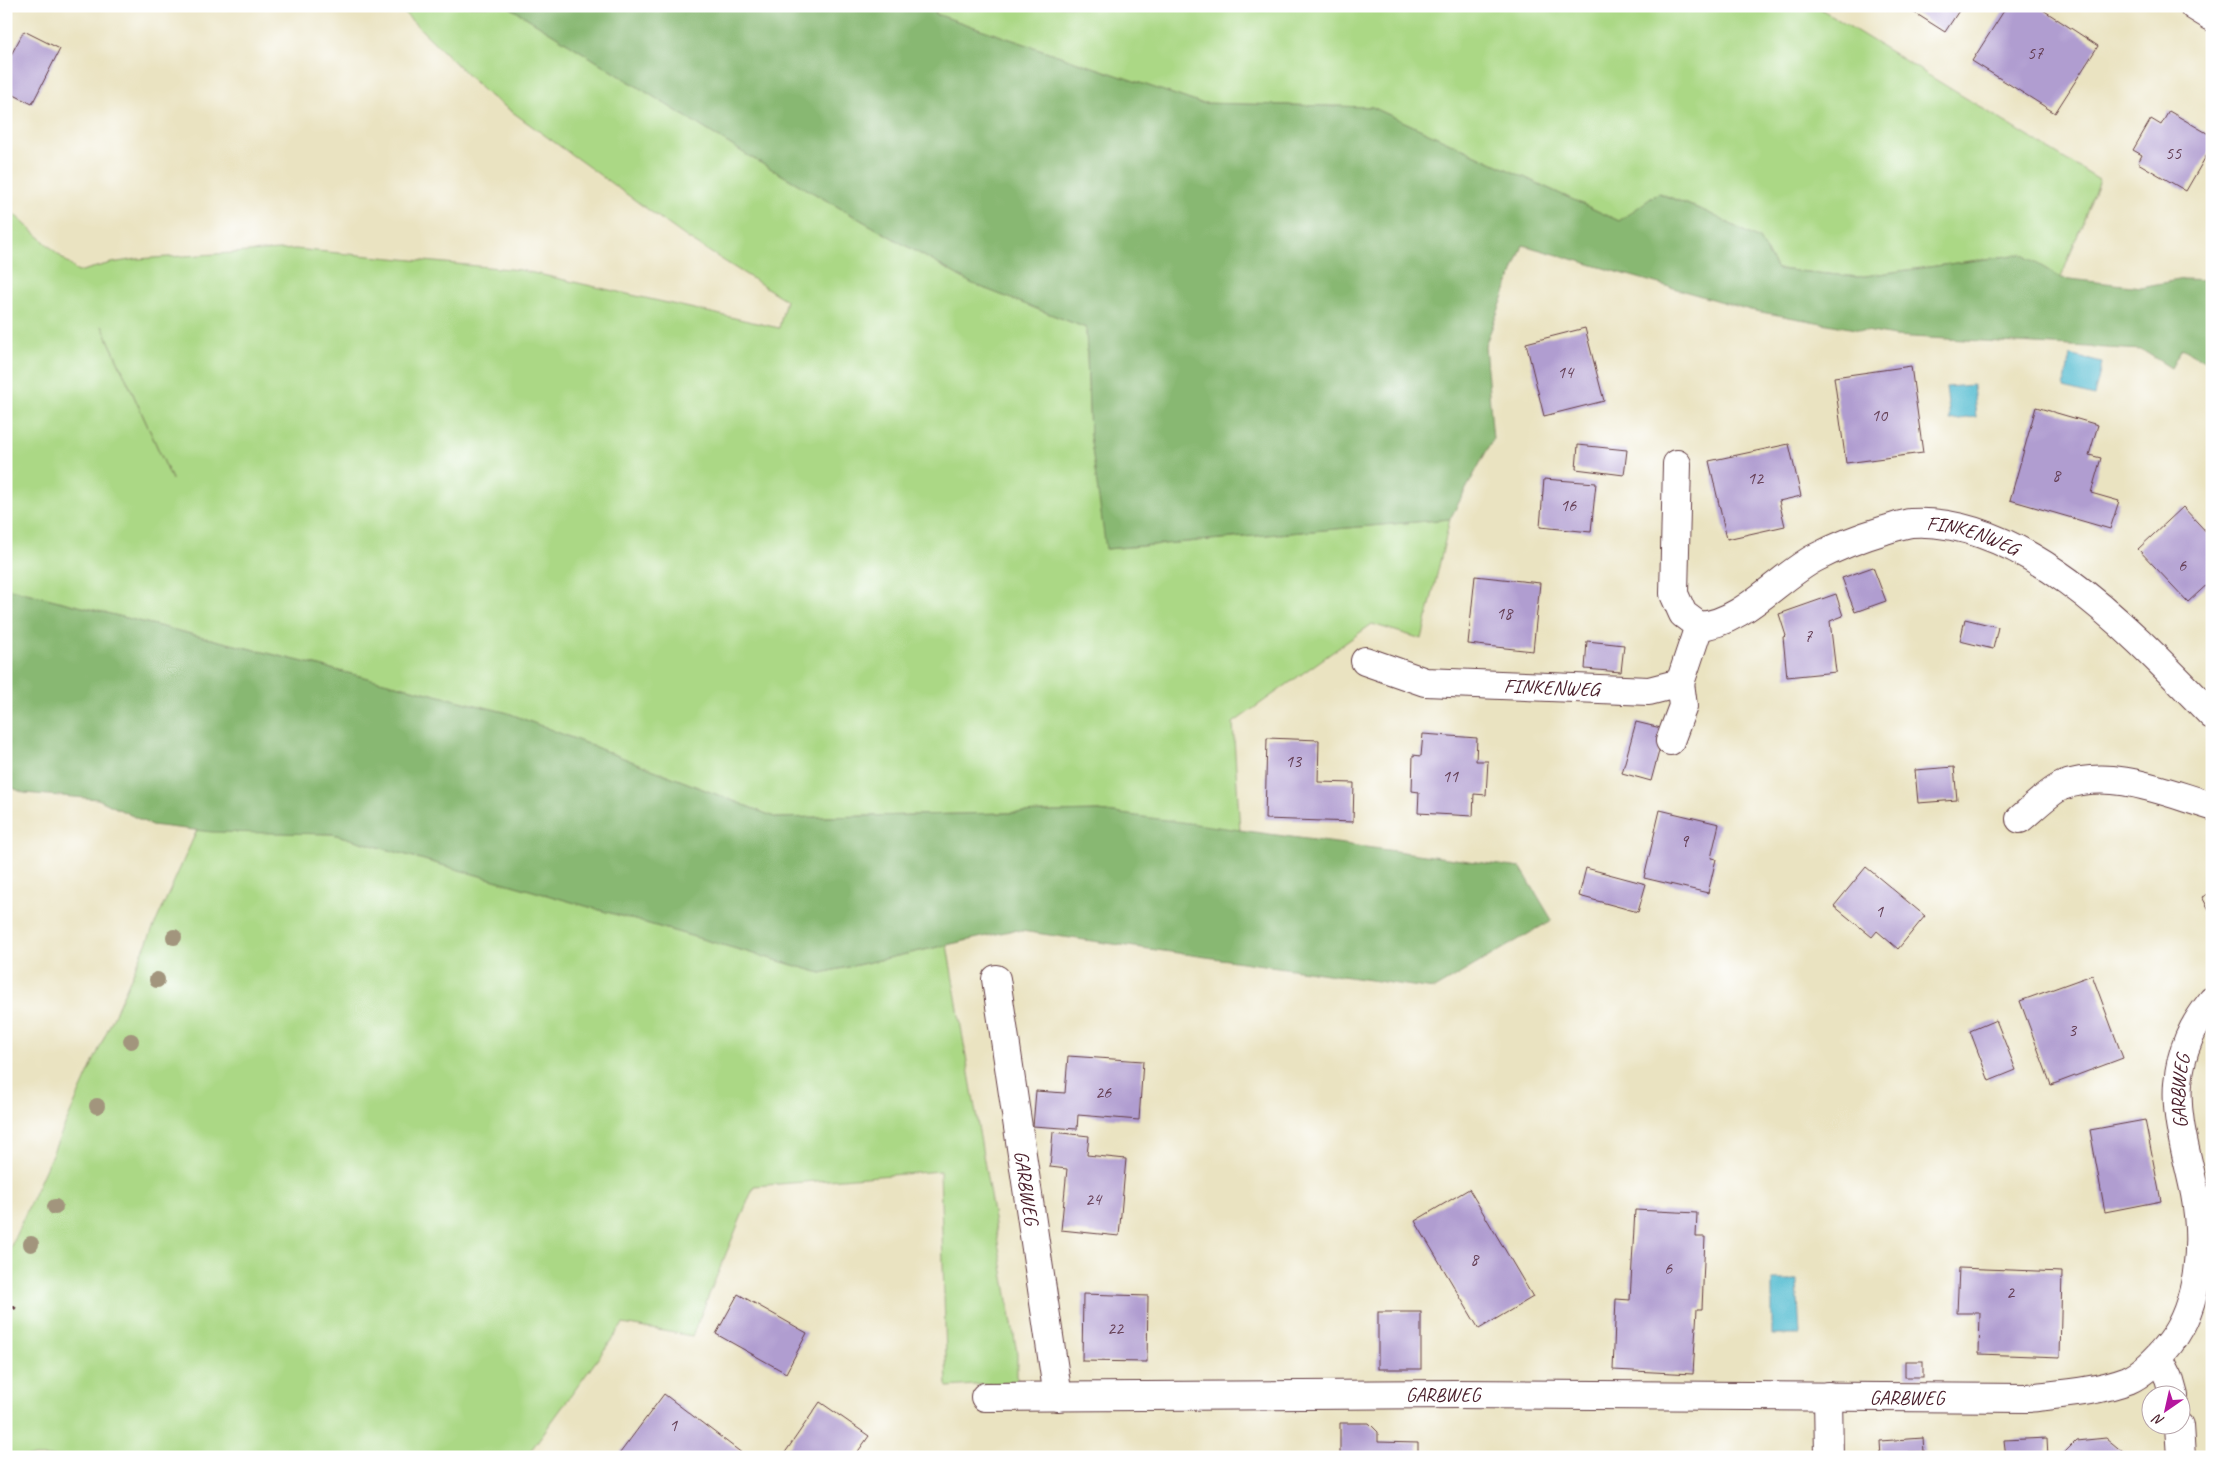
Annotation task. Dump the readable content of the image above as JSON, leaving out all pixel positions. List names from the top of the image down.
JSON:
{
  "streets": {
    "street": ["FINKENWEG", "GARBWEG"]
  },
  "house_numbers": [
    "57",
    "55",
    "14",
    "10",
    "8",
    "12",
    "16",
    "6",
    "18",
    "7",
    "13",
    "11",
    "9",
    "1",
    "3",
    "26",
    "24",
    "8",
    "6",
    "2",
    "22",
    "1"
  ],
  "north": "bottom left"
}
